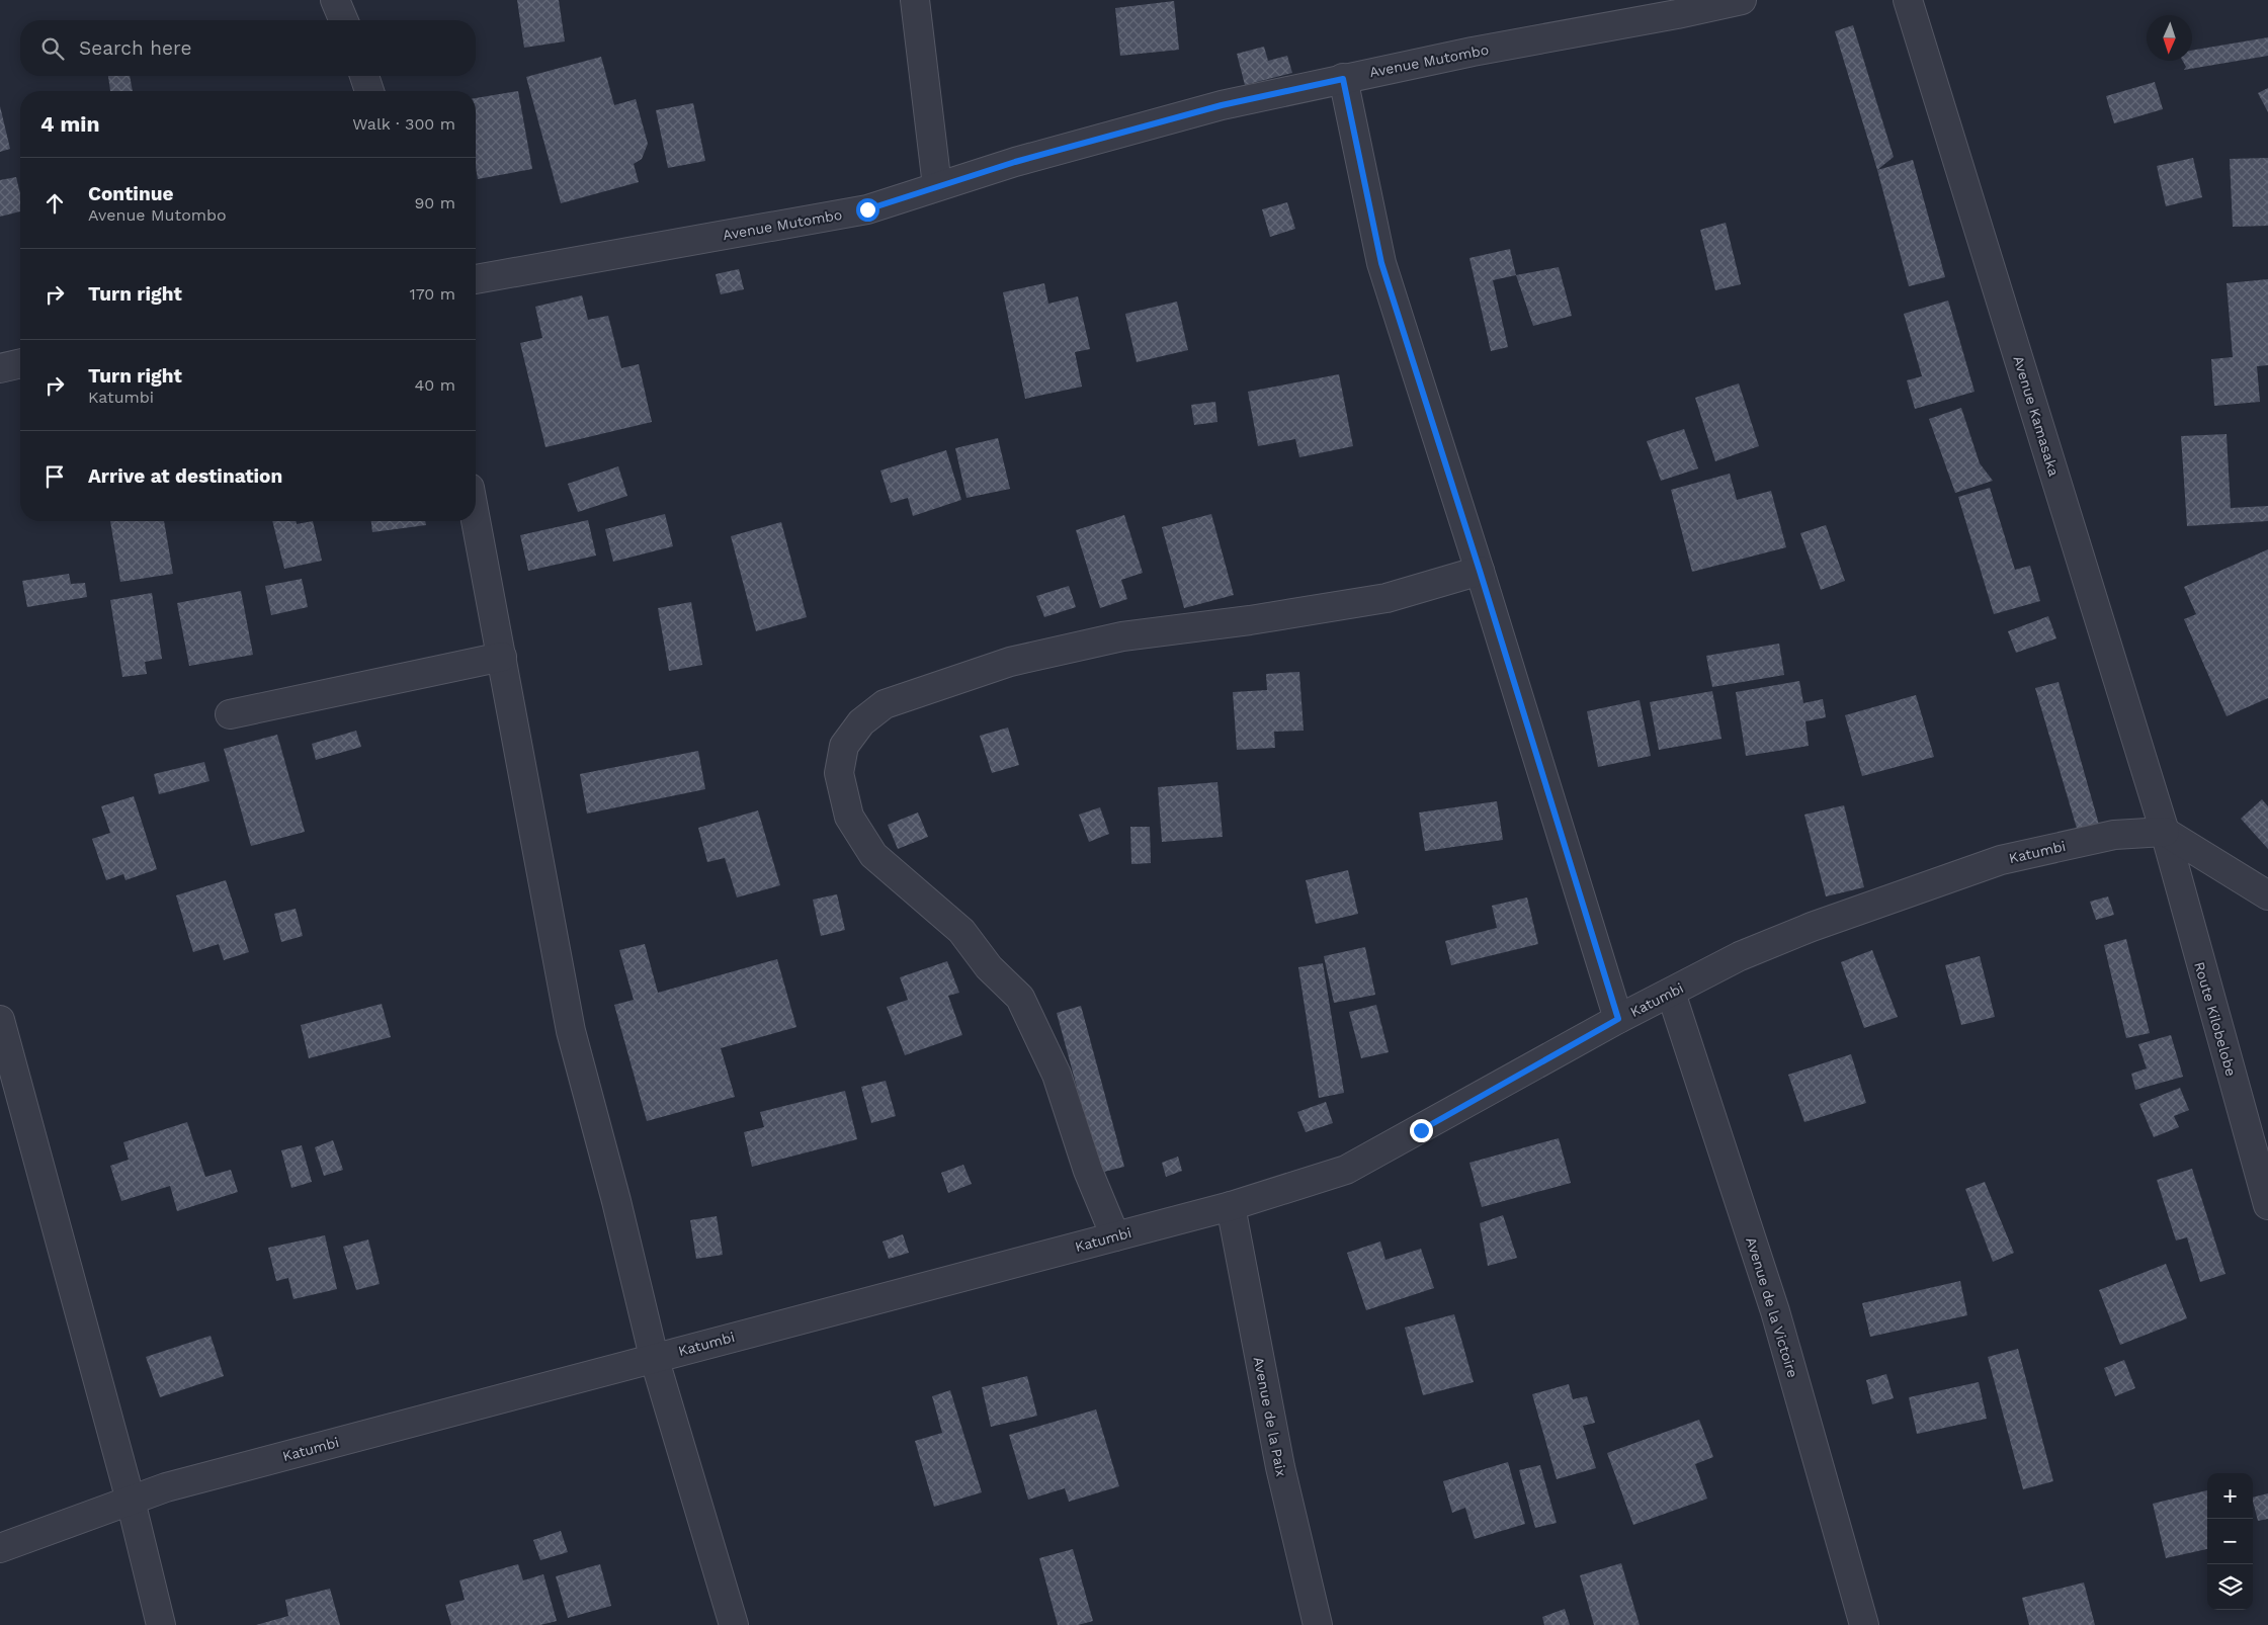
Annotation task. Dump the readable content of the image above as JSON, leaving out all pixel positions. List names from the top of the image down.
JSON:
{
  "streets": {
    "street": [
      "Avenue Mutombo",
      "Avenue Kamasaka",
      "Katumbi",
      "Route Kilobelobe",
      "Avenue de la Victoire",
      "Avenue de la Paix"
    ]
  },
  "crossings": [
    ["Avenue Kamasaka", "Katumbi"],
    ["Avenue Kamasaka", "Route Kilobelobe"],
    ["Katumbi", "Route Kilobelobe"],
    ["Katumbi", "Avenue de la Victoire"],
    ["Katumbi", "Avenue de la Paix"]
  ],
  "north": "bottom",
  "page": {
    "search": "Search here",
    "heading": ["4 min", "Walk · 300 m"],
    "list": [
      ["Continue", "Avenue Mutombo", "90 m"],
      ["Turn right", "170 m"],
      ["Turn right", "Katumbi", "40 m"],
      "Arrive at destination"
    ],
    "map_buttons": ["+", "−"]
  }
}
